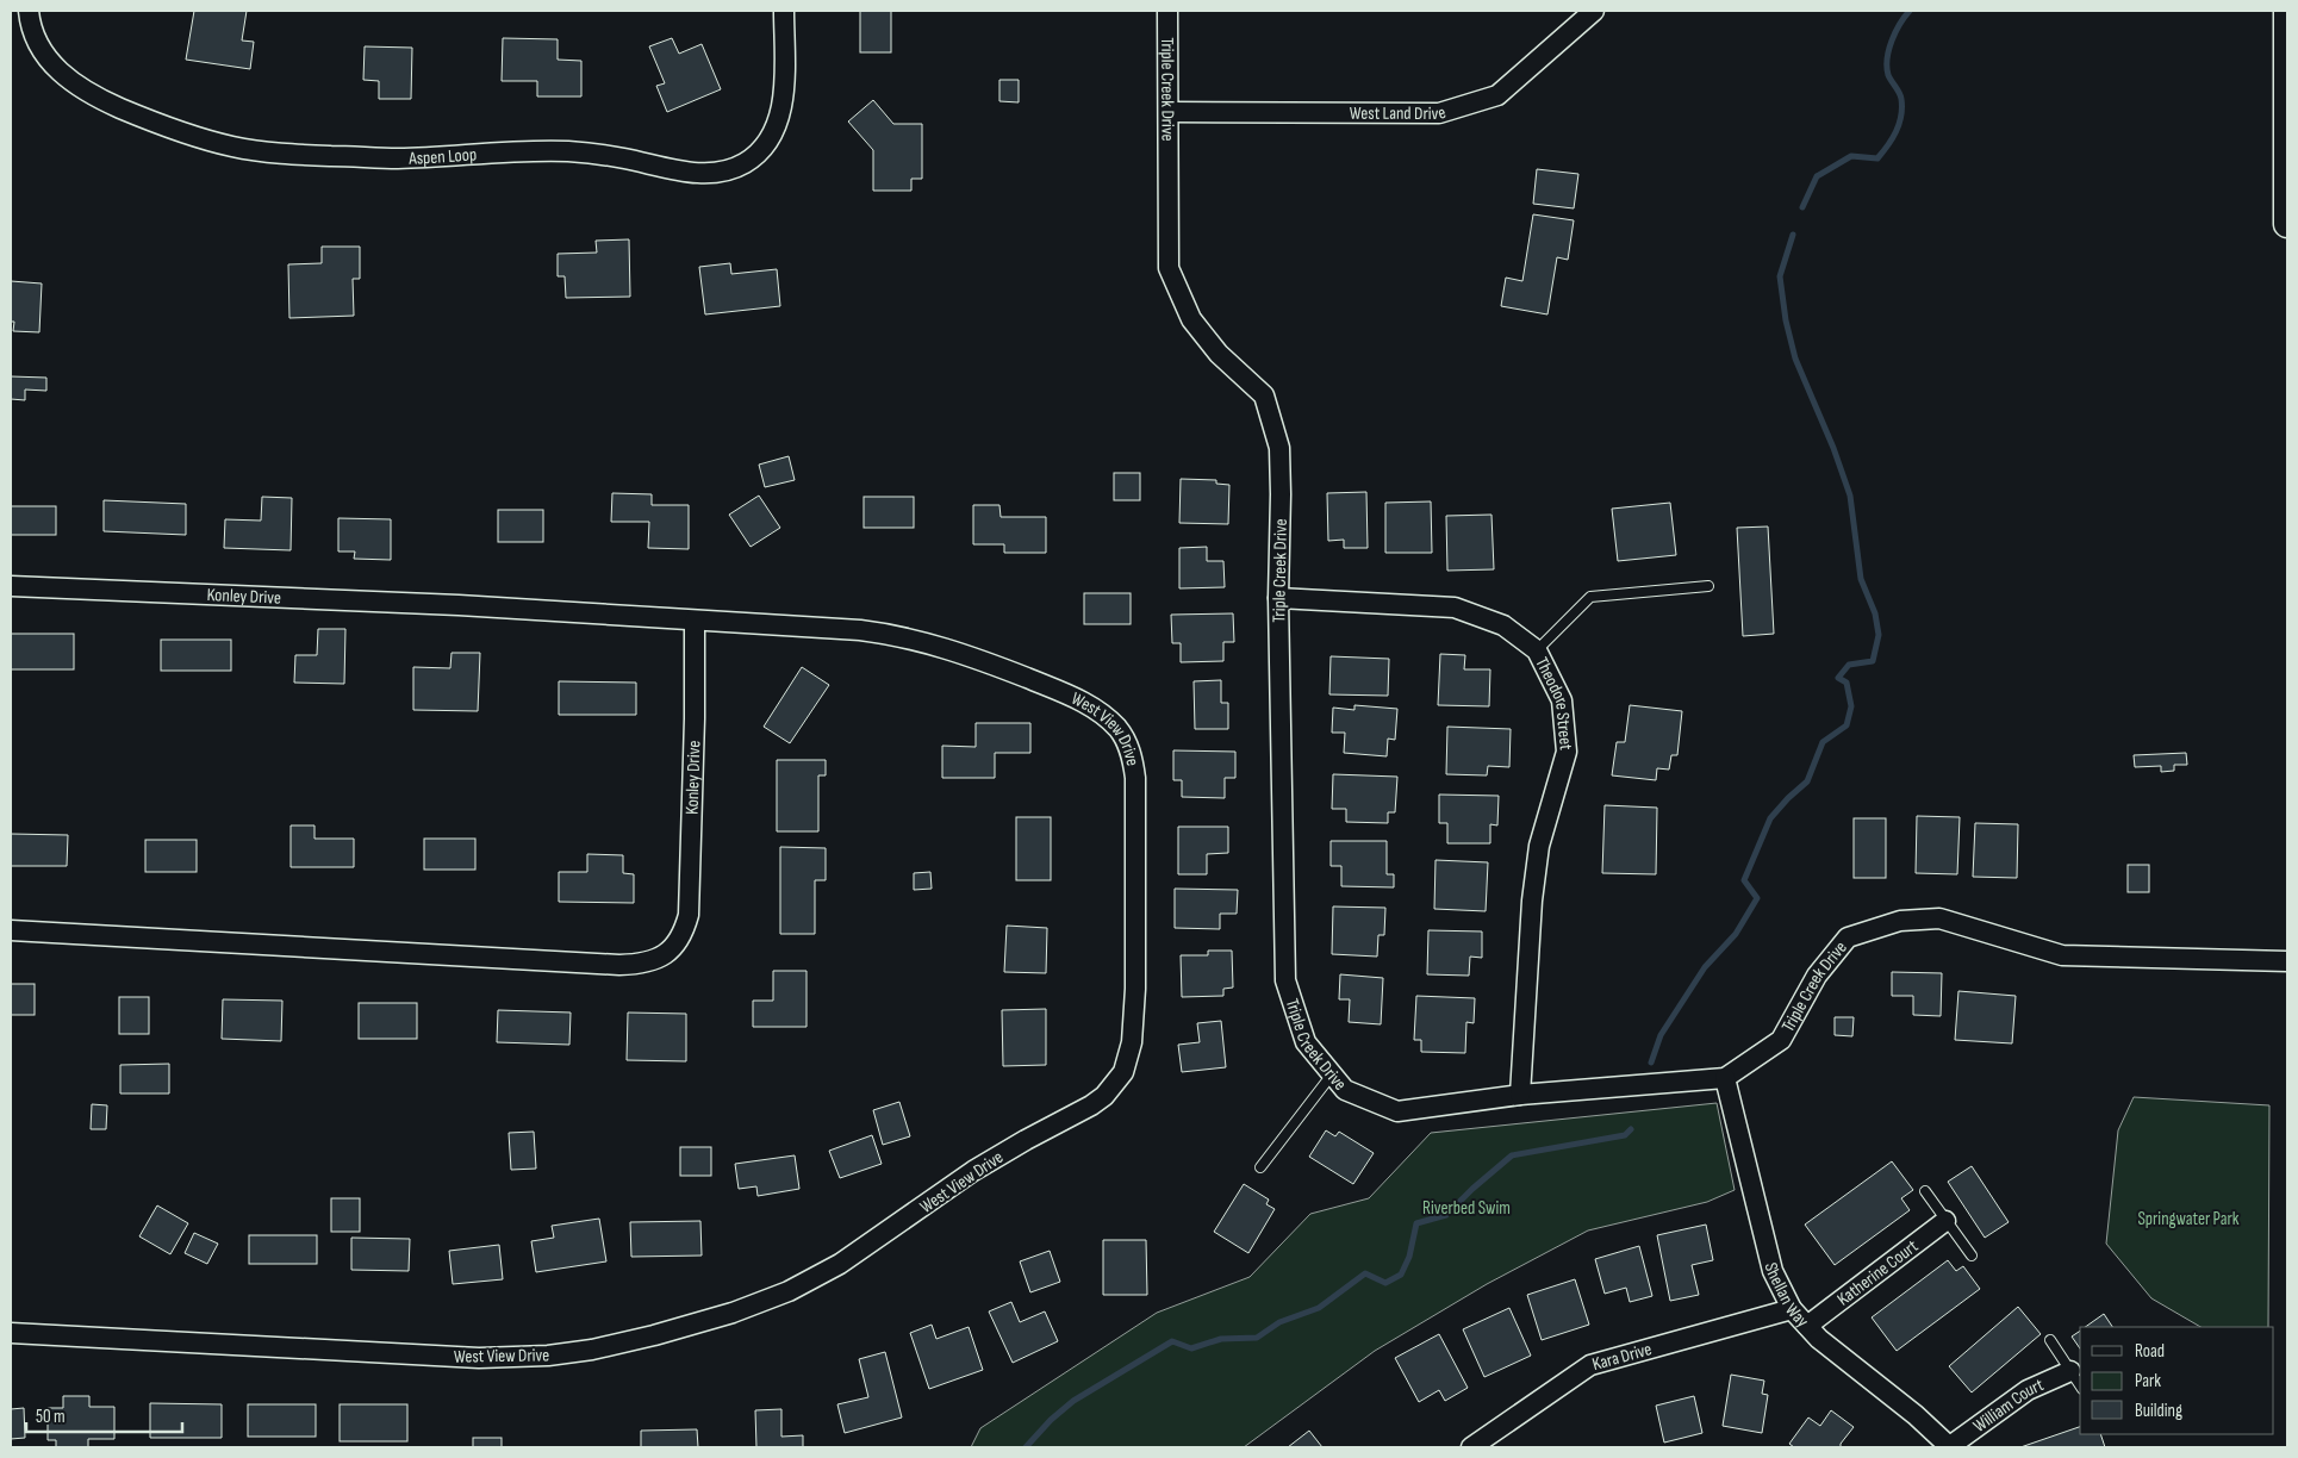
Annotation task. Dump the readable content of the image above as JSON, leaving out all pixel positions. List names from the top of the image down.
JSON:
{
  "streets": {
    "street": [
      "Triple Creek Drive",
      "West Land Drive",
      "Aspen Loop",
      "Konley Drive",
      "Theodore Street",
      "West View Drive",
      "Katherine Court",
      "Shellan Way",
      "Kara Drive",
      "William Court"
    ]
  },
  "crossings": [
    ["Triple Creek Drive", "West Land Drive"],
    ["Triple Creek Drive", "Theodore Street"],
    ["Triple Creek Drive", "Shellan Way"],
    ["Konley Drive", "West View Drive"],
    ["Katherine Court", "Shellan Way"],
    ["Shellan Way", "Kara Drive"],
    ["Shellan Way", "William Court"]
  ],
  "parks": ["Riverbed Swim", "Springwater Park"],
  "legend": ["Road", "Park", "Building"],
  "scale_bar": "50 m"
}
